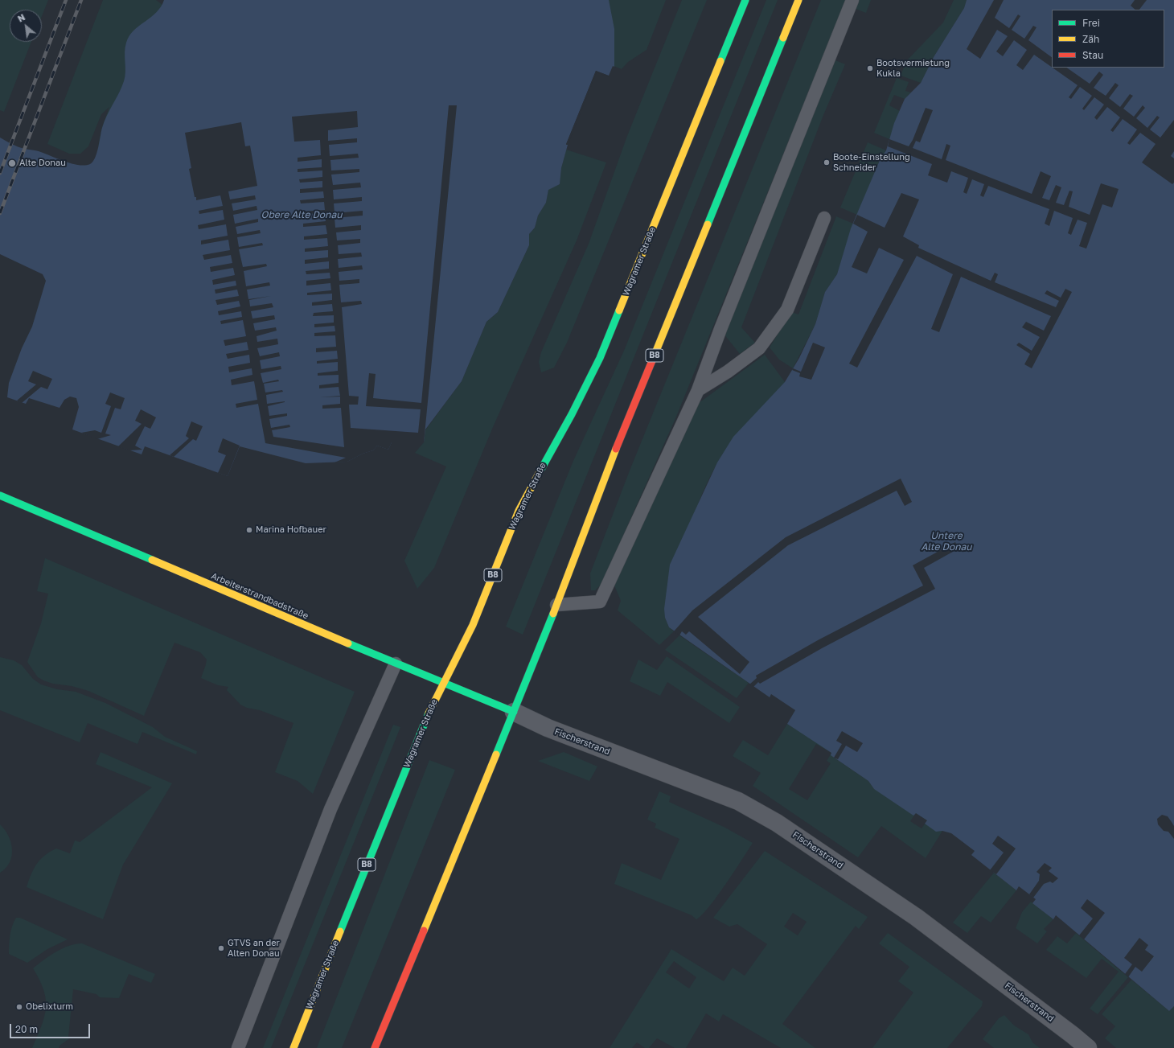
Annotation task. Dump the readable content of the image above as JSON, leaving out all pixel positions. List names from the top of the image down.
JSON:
{
  "streets": {
    "main road": ["Wagramer Straße", "B8", "Arbeiterstrandbadstraße"],
    "street": ["Fischerstrand"]
  },
  "crossings": [
    ["Wagramer Straße", "Arbeiterstrandbadstraße"],
    ["B8", "Arbeiterstrandbadstraße"],
    ["B8", "Fischerstrand"],
    ["Arbeiterstrandbadstraße", "Fischerstrand"]
  ],
  "water": ["Obere Alte Donau", "Untere Alte Donau"],
  "places": [
    "Bootsvermietung Kukla",
    "Boote-Einstellung Schneider",
    "Alte Donau",
    "Marina Hofbauer",
    "GTVS an der Alten Donau",
    "Obelixturm"
  ],
  "legend": ["Frei", "Zäh", "Stau"],
  "scale_bar": "20 m",
  "north": "top left"
}
